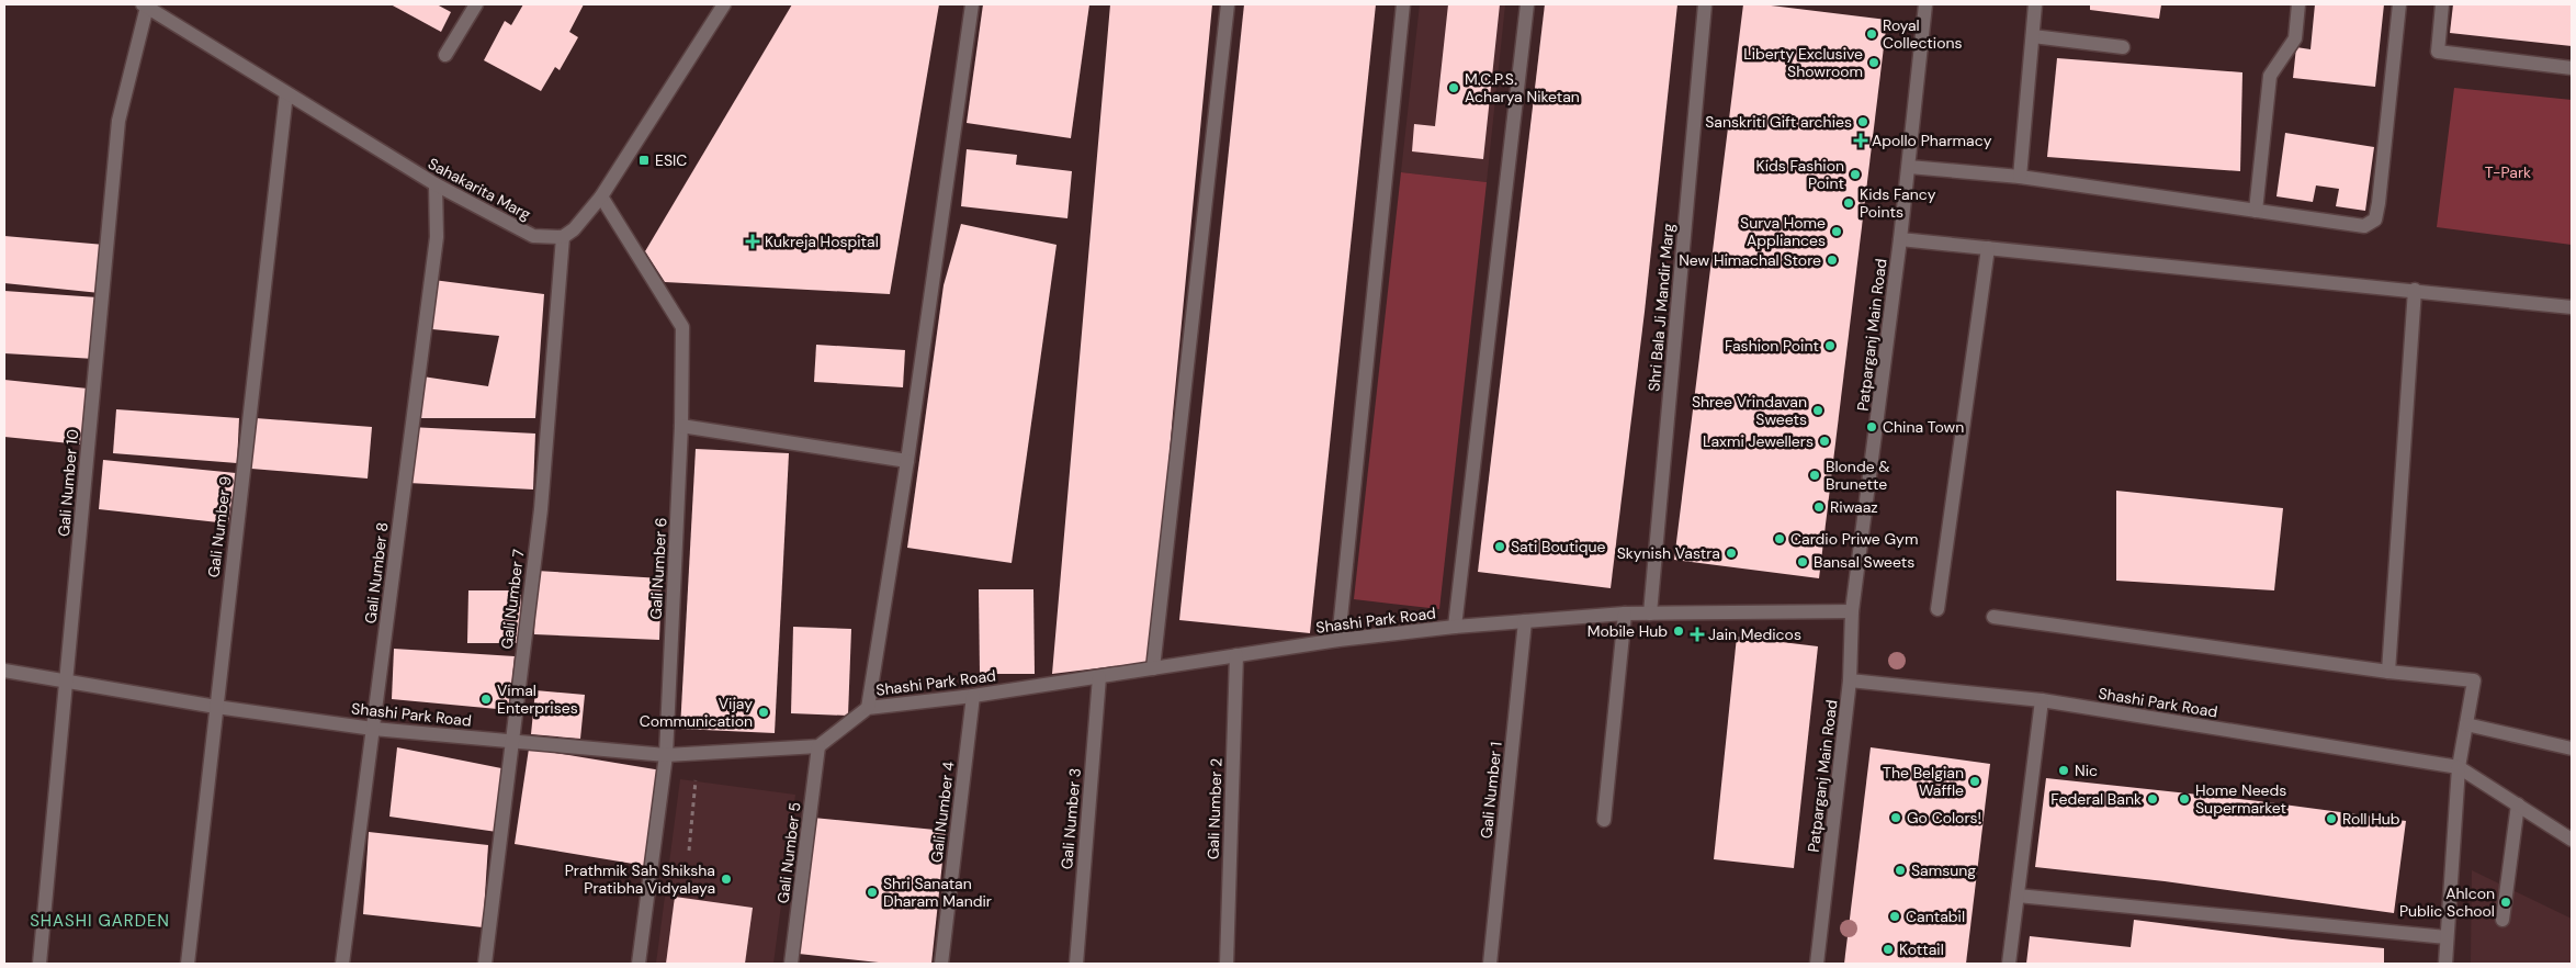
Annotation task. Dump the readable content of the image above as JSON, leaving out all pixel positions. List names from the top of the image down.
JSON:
{
  "streets": {
    "street": [
      "Sahakarita Marg",
      "Shri Bala Ji Mandir Marg",
      "Patparganj Main Road",
      "Gali Number 10",
      "Gali Number 9",
      "Gali Number 6",
      "Gali Number 8",
      "Gali Number 7",
      "Shashi Park Road",
      "Gali Number 1",
      "Gali Number 2",
      "Gali Number 4",
      "Gali Number 3",
      "Gali Number 5"
    ]
  },
  "crossings": [
    ["Sahakarita Marg", "Gali Number 10"],
    ["Sahakarita Marg", "Gali Number 9"],
    ["Sahakarita Marg", "Gali Number 8"],
    ["Sahakarita Marg", "Gali Number 7"],
    ["Shri Bala Ji Mandir Marg", "Shashi Park Road"],
    ["Patparganj Main Road", "Shashi Park Road"],
    ["Gali Number 10", "Shashi Park Road"],
    ["Gali Number 9", "Shashi Park Road"],
    ["Gali Number 6", "Shashi Park Road"],
    ["Gali Number 8", "Shashi Park Road"],
    ["Gali Number 7", "Shashi Park Road"],
    ["Shashi Park Road", "Gali Number 1"],
    ["Shashi Park Road", "Gali Number 2"],
    ["Shashi Park Road", "Gali Number 4"],
    ["Shashi Park Road", "Gali Number 3"],
    ["Shashi Park Road", "Gali Number 5"]
  ],
  "districts": ["SHASHI GARDEN"],
  "parks": ["T-Park"],
  "places": {
    "other": [
      "Royal Collections",
      "Liberty Exclusive Showroom",
      "M.C.P.S. Acharya Niketan",
      "Sanskriti Gift archies",
      "Kids Fashion Point",
      "Kids Fancy Points",
      "Surva Home Appliances",
      "New Himachal Store",
      "Fashion Point",
      "Shree Vrindavan Sweets",
      "China Town",
      "Laxmi Jewellers",
      "Blonde & Brunette",
      "Riwaaz",
      "Cardio Priwe Gym",
      "Sati Boutique",
      "Skynish Vastra",
      "Bansal Sweets",
      "Mobile Hub",
      "Vimal Enterprises",
      "Vijay Communication",
      "Nic",
      "The Belgian Waffle",
      "Federal Bank",
      "Home Needs Supermarket",
      "Go Colors!",
      "Roll Hub",
      "Samsung",
      "Prathmik Sah Shiksha Pratibha Vidyalaya",
      "Shri Sanatan Dharam Mandir",
      "Ahlcon Public School",
      "Cantabil",
      "Kottail"
    ],
    "health": ["Apollo Pharmacy", "Kukreja Hospital", "Jain Medicos"],
    "transit": ["ESIC"]
  }
}
